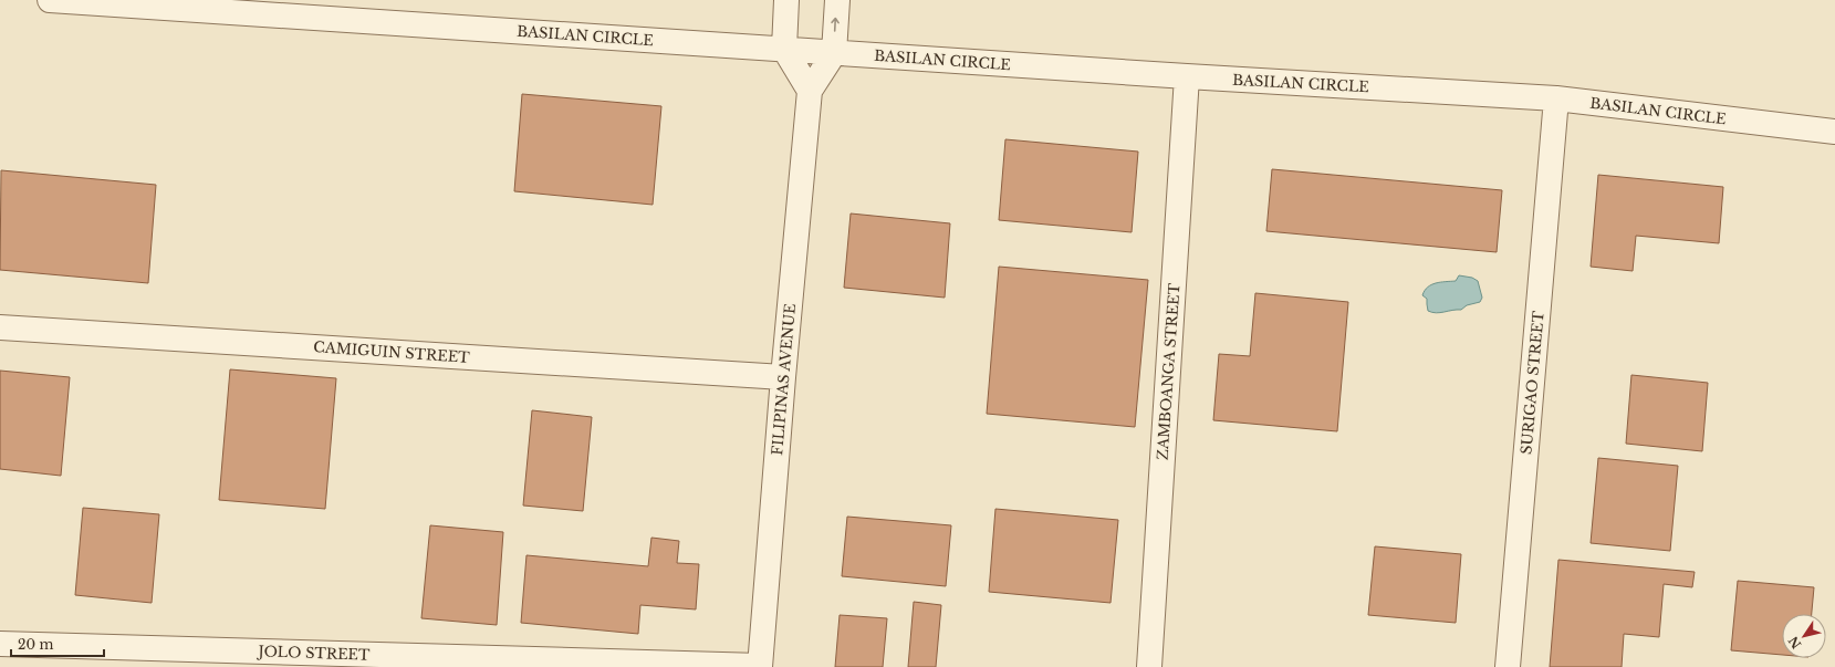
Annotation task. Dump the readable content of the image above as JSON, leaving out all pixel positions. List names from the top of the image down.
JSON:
{
  "streets": {
    "street": [
      "BASILAN CIRCLE",
      "CAMIGUIN STREET",
      "ZAMBOANGA STREET",
      "FILIPINAS AVENUE",
      "SURIGAO STREET",
      "JOLO STREET"
    ]
  },
  "crossings": [
    ["BASILAN CIRCLE", "ZAMBOANGA STREET"],
    ["BASILAN CIRCLE", "FILIPINAS AVENUE"],
    ["BASILAN CIRCLE", "SURIGAO STREET"],
    ["CAMIGUIN STREET", "FILIPINAS AVENUE"],
    ["FILIPINAS AVENUE", "JOLO STREET"]
  ],
  "scale_bar": "20 m",
  "north": "bottom left"
}
